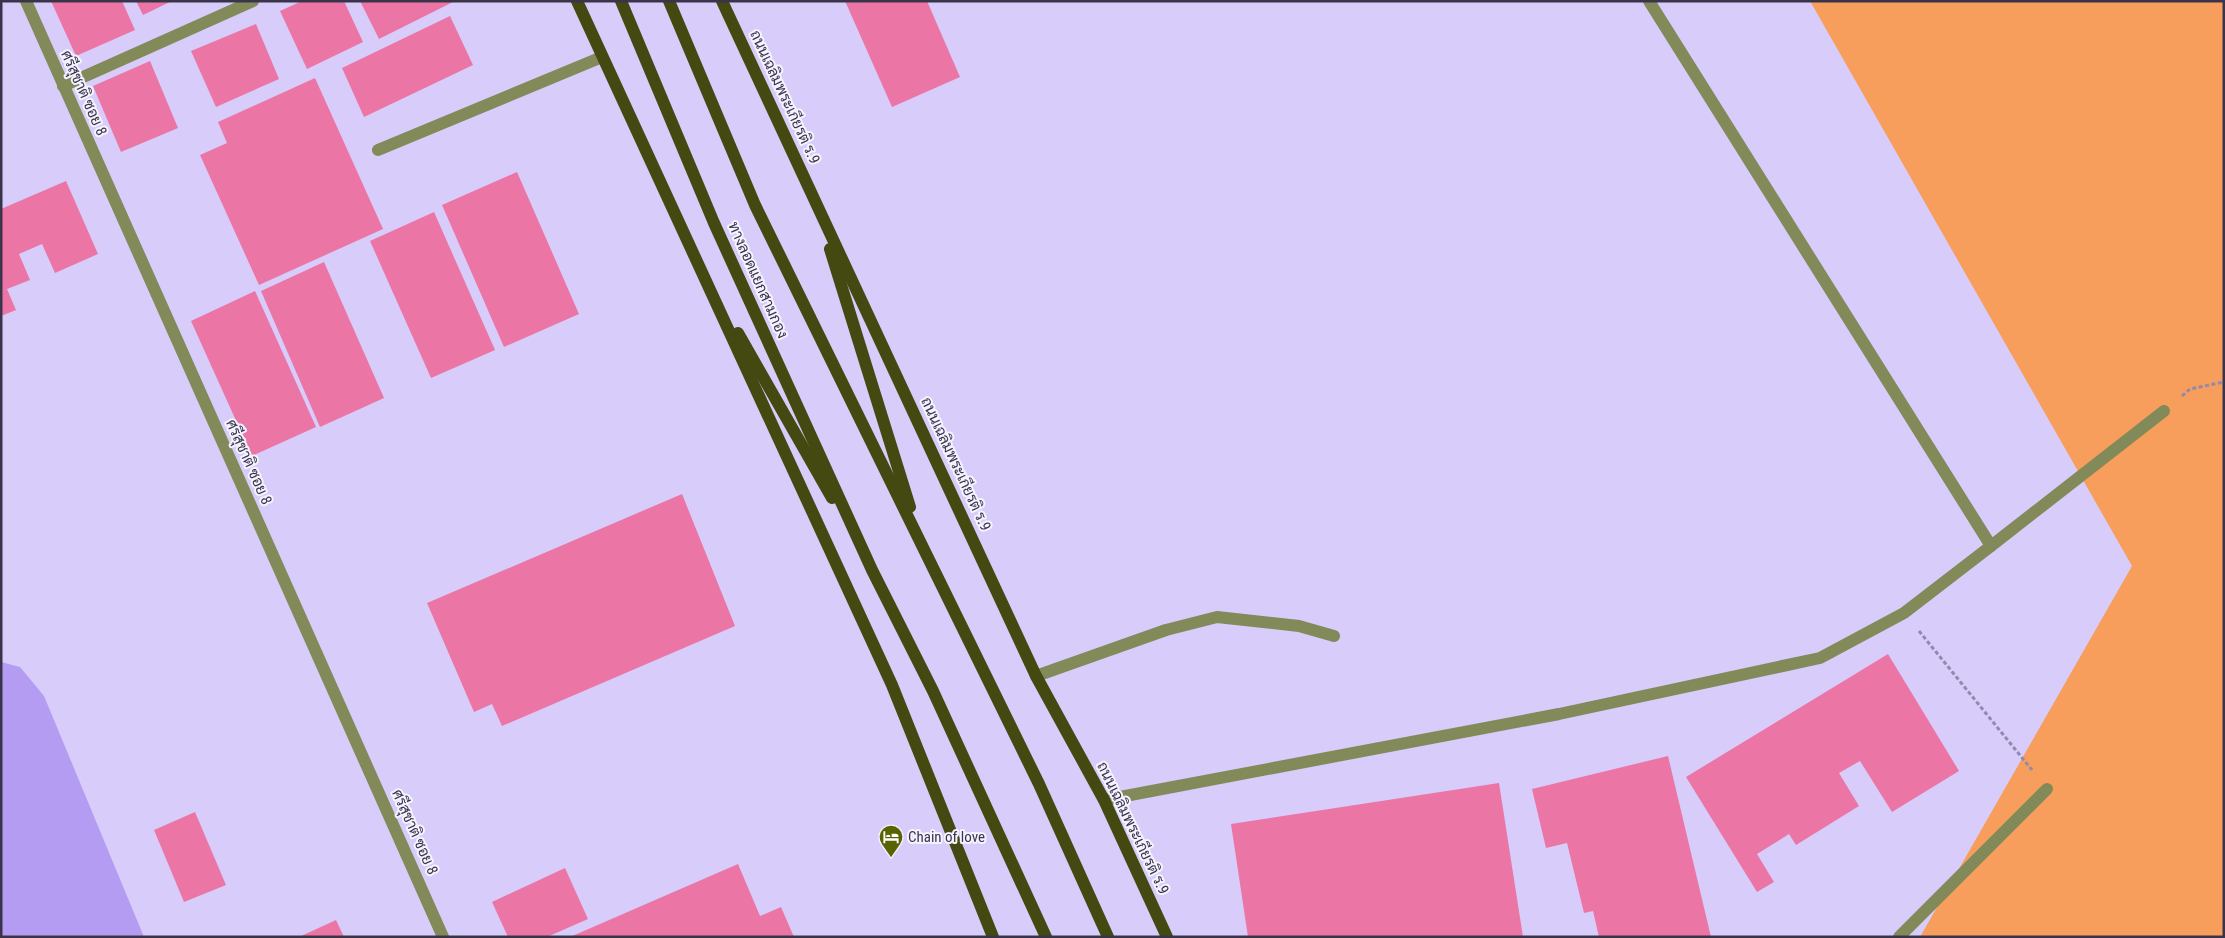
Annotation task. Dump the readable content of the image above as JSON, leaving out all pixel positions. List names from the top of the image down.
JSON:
{
  "streets": {
    "main road": ["ถนนเฉลิมพระเกียรติ ร.9", "ทางลอดแยกสามกอง"],
    "street": ["ศรีสุชาติ ซอย 8"]
  },
  "places": {
    "hotel": ["Chain of love"]
  }
}
